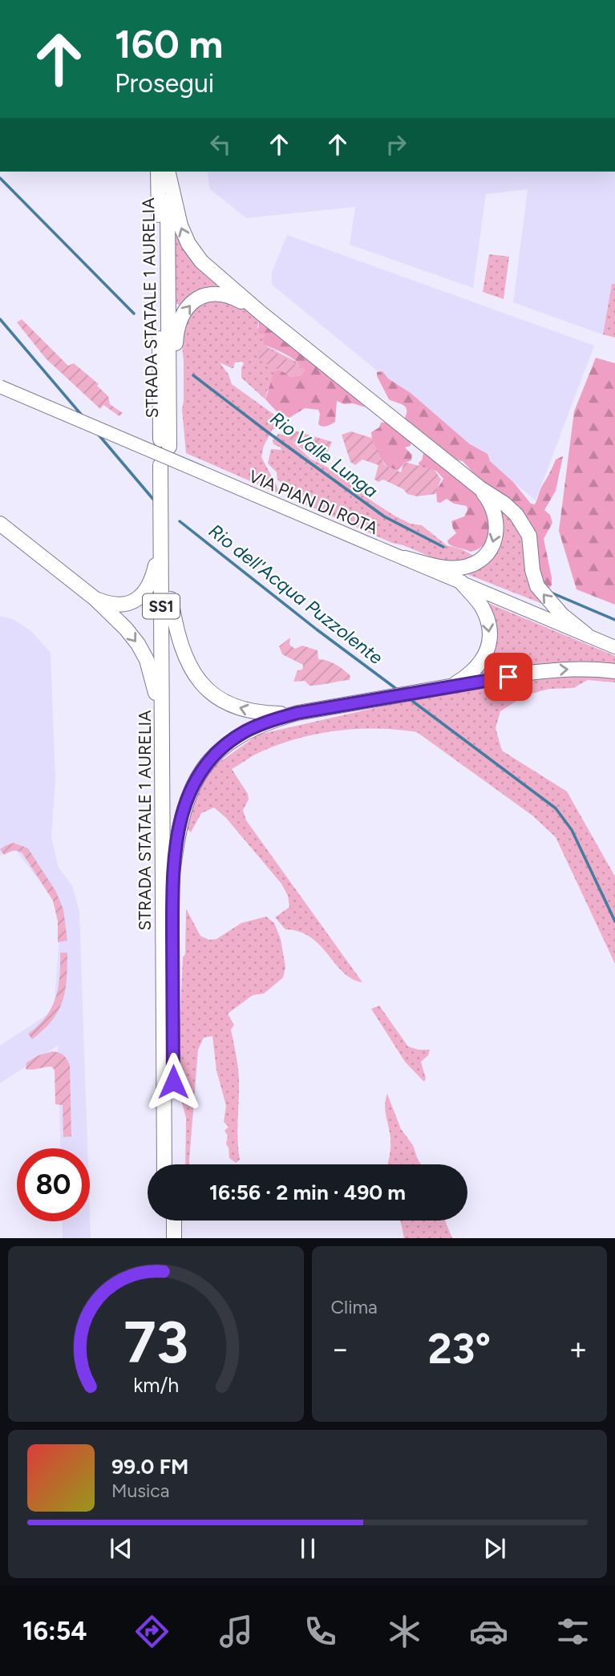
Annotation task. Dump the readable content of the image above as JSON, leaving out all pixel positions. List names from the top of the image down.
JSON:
{
  "streets": {
    "highway": ["STRADA STATALE 1 AURELIA", "SS1"],
    "main road": ["VIA PIAN DI ROTA"]
  },
  "water": ["Rio Valle Lunga", "Rio dell'Acqua Puzzolente"],
  "page": {
    "turn": ["160 m", "Prosegui"],
    "limit": "80",
    "trip": "16:56 · 2 min · 490 m",
    "tile": "Clima",
    "heat": ["−", "23°", "+"],
    "song": ["99.0 FM", "Musica"],
    "tabs": "16:54",
    "gauge": ["73", "km/h"]
  }
}
